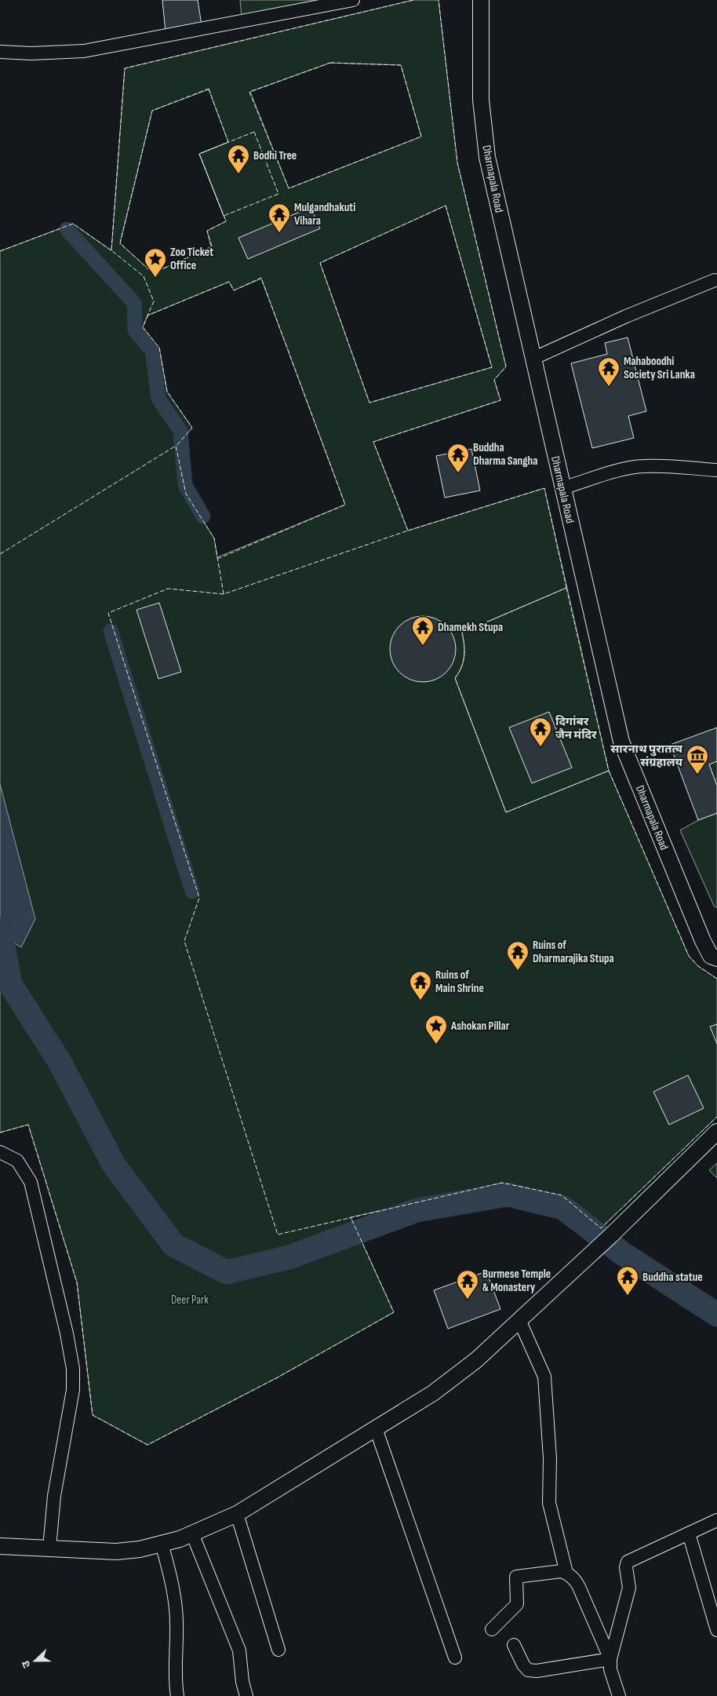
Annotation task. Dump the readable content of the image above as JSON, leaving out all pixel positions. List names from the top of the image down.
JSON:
{
  "streets": {
    "street": ["Dharmapala Road"]
  },
  "parks": ["Deer Park"],
  "places": {
    "temple": [
      "Bodhi Tree",
      "Mulgandhakuti Vihara",
      "Mahaboodhi Society Sri Lanka",
      "Buddha Dharma Sangha",
      "Dhamekh Stupa",
      "दिगांबर जैन मंदिर",
      "Ruins of Dharmarajika Stupa",
      "Ruins of Main Shrine",
      "Buddha statue",
      "Burmese Temple & Monastery"
    ],
    "place": ["Zoo Ticket Office", "Ashokan Pillar"],
    "museum": ["सारनाथ पुरातत्व संग्रहालय"]
  },
  "north": "left"
}
